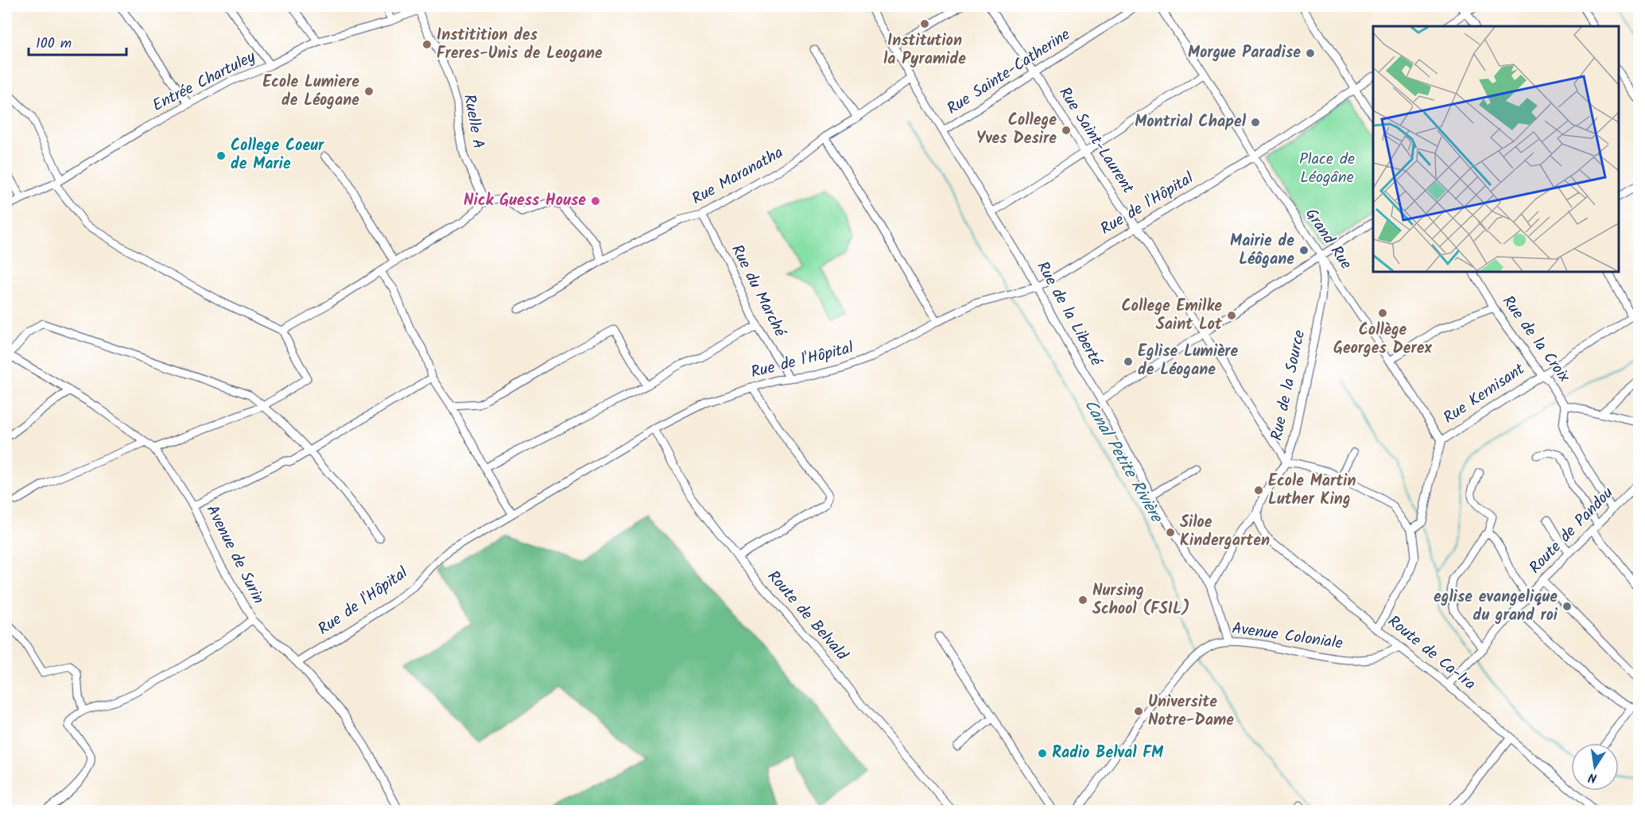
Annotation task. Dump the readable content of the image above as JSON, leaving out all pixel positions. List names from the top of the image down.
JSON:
{
  "streets": {
    "street": [
      "Rue Sainte-Catherine",
      "Entrée Chartuley",
      "Ruelle A",
      "Rue Saint-Laurent",
      "Rue Maranatha",
      "Rue de l'Hôpital",
      "Grand Rue",
      "Rue du Marché",
      "Rue de la Liberté",
      "Rue de la Croix",
      "Rue de la Source",
      "Rue Kernisant",
      "Route de Pandou",
      "Avenue de Surin",
      "Route de Belvald",
      "Avenue Coloniale",
      "Route de Ca-Ira"
    ]
  },
  "crossings": [
    ["Rue Sainte-Catherine", "Rue Saint-Laurent"],
    ["Rue Sainte-Catherine", "Rue de la Liberté"],
    ["Entrée Chartuley", "Ruelle A"],
    ["Rue Saint-Laurent", "Rue de l'Hôpital"],
    ["Rue Saint-Laurent", "Rue de la Source"],
    ["Rue Maranatha", "Rue du Marché"],
    ["Rue Maranatha", "Rue de la Liberté"],
    ["Rue de l'Hôpital", "Grand Rue"],
    ["Rue de l'Hôpital", "Rue du Marché"],
    ["Rue de l'Hôpital", "Rue de la Liberté"],
    ["Rue de l'Hôpital", "Avenue de Surin"],
    ["Rue de l'Hôpital", "Route de Belvald"],
    ["Grand Rue", "Rue de la Source"],
    ["Grand Rue", "Rue Kernisant"],
    ["Rue de la Liberté", "Rue de la Source"],
    ["Rue de la Liberté", "Avenue Coloniale"],
    ["Rue de la Croix", "Rue Kernisant"],
    ["Rue de la Source", "Route de Ca-Ira"],
    ["Route de Pandou", "Route de Ca-Ira"],
    ["Avenue Coloniale", "Route de Ca-Ira"]
  ],
  "water": ["Canal Petite Rivière"],
  "parks": ["Place de Léogâne"],
  "places": [
    "Institution la Pyramide",
    "Institition des Freres-Unis de Leogane",
    "Morgue Paradise",
    "Ecole Lumiere de Léogane",
    "Montrial Chapel",
    "College Yves Desire",
    "College Coeur de Marie",
    "Nick Guess House",
    "Mairie de Léôgane",
    "Collège Georges Derex",
    "College Emilke Saint Lot",
    "Eglise Lumière de Léogane",
    "Ecole Martin Luther King",
    "Siloe Kindergarten",
    "Nursing School (FSIL)",
    "eglise evangelique du grand roi",
    "Universite Notre-Dame",
    "Radio Belval FM"
  ],
  "scale_bar": "100 m",
  "north": "bottom"
}
